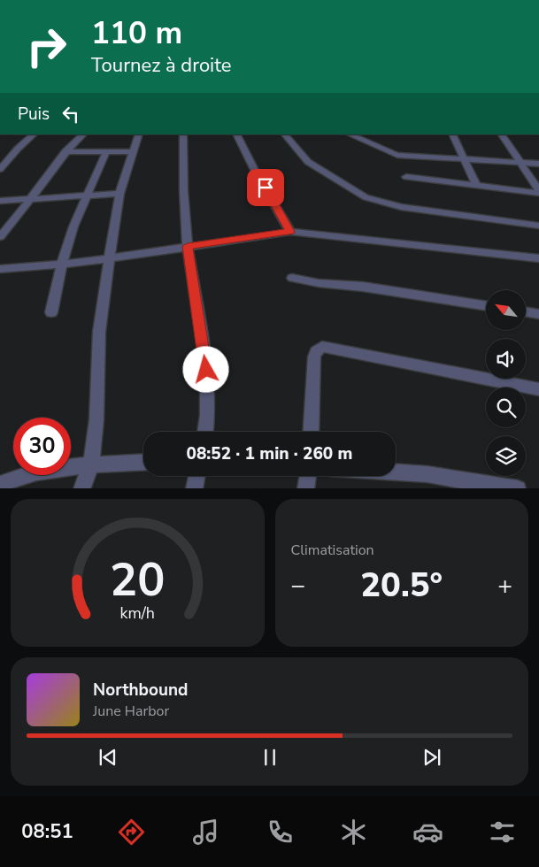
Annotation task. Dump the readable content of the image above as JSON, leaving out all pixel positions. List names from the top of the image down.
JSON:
{
  "north": "top left",
  "page": {
    "turn": ["110 m", "Tournez à droite"],
    "then": "Puis",
    "limit": "30",
    "trip": "08:52 · 1 min · 260 m",
    "tile": "Climatisation",
    "heat": ["−", "20.5°", "+"],
    "song": ["Northbound", "June Harbor"],
    "tabs": "08:51",
    "gauge": ["20", "km/h"]
  }
}
